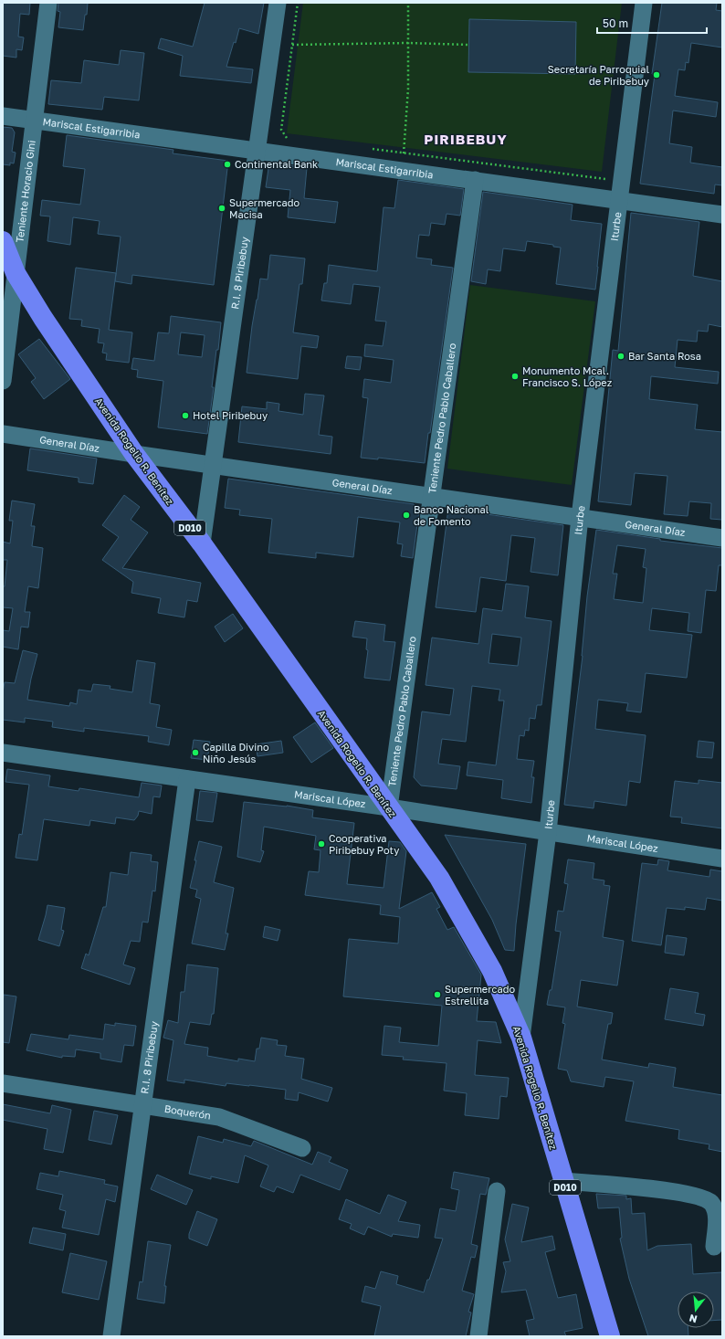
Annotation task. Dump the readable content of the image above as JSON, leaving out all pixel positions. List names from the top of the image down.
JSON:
{
  "streets": {
    "main road": ["Avenida Rogelio R. Benítez", "D010"],
    "street": [
      "Mariscal Estigarribia",
      "Teniente Horacio Gini",
      "Iturbe",
      "R.I. 8 Piribebuy",
      "Teniente Pedro Pablo Caballero",
      "General Díaz",
      "Mariscal López",
      "Boquerón"
    ]
  },
  "crossings": [
    ["Mariscal Estigarribia", "Teniente Horacio Gini"],
    ["Mariscal Estigarribia", "Iturbe"],
    ["Mariscal Estigarribia", "R.I. 8 Piribebuy"],
    ["Mariscal Estigarribia", "Teniente Pedro Pablo Caballero"],
    ["Teniente Horacio Gini", "Avenida Rogelio R. Benítez"],
    ["Iturbe", "General Díaz"],
    ["Iturbe", "Avenida Rogelio R. Benítez"],
    ["Iturbe", "Mariscal López"],
    ["R.I. 8 Piribebuy", "General Díaz"],
    ["R.I. 8 Piribebuy", "Avenida Rogelio R. Benítez"],
    ["R.I. 8 Piribebuy", "Mariscal López"],
    ["R.I. 8 Piribebuy", "Boquerón"],
    ["Teniente Pedro Pablo Caballero", "General Díaz"],
    ["Teniente Pedro Pablo Caballero", "Avenida Rogelio R. Benítez"],
    ["Teniente Pedro Pablo Caballero", "Mariscal López"],
    ["General Díaz", "Avenida Rogelio R. Benítez"],
    ["Avenida Rogelio R. Benítez", "Mariscal López"]
  ],
  "districts": ["PIRIBEBUY"],
  "places": [
    "Secretaría Parroquial de Piribebuy",
    "Continental Bank",
    "Supermercado Macisa",
    "Bar Santa Rosa",
    "Monumento Mcal. Francisco S. López",
    "Hotel Piribebuy",
    "Banco Nacional de Fomento",
    "Capilla Divino Niño Jesús",
    "Cooperativa Piribebuy Poty",
    "Supermercado Estrellita"
  ],
  "scale_bar": "50 m",
  "north": "bottom"
}
